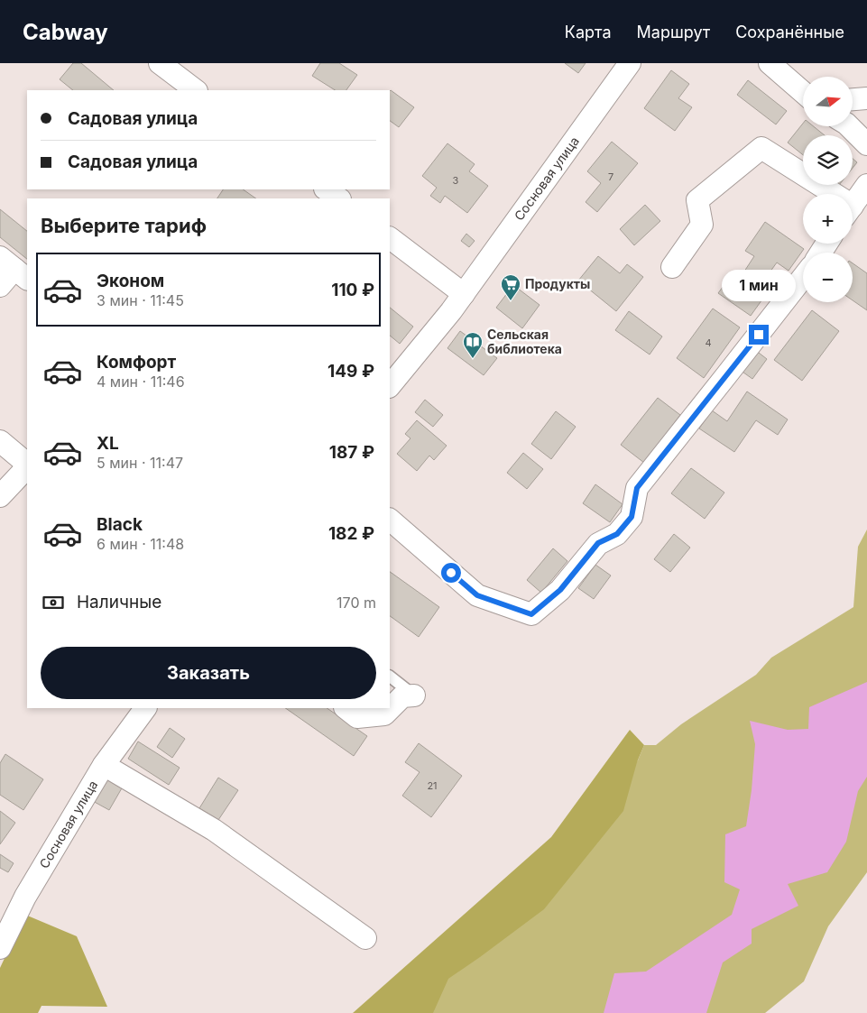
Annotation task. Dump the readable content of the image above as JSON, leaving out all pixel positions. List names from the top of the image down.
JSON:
{
  "streets": {
    "street": ["Сосновая улица"]
  },
  "places": {
    "supermarket": ["Продукты"],
    "library": ["Сельская библиотека"]
  },
  "house_numbers": [
    "7",
    "3",
    "4",
    "21"
  ],
  "north": "right",
  "page": {
    "header": "Cabway",
    "nav": ["Карта", "Маршрут", "Сохранённые"],
    "map_buttons": ["+", "−"],
    "banner": ["Садовая улица", "Садовая улица"],
    "heading": "Выберите тариф",
    "list": [
      {
        "name": "Эконом",
        "note": "3 мин · 11:45",
        "value": "110 ₽"
      },
      {
        "name": "Комфорт",
        "note": "4 мин · 11:46",
        "value": "149 ₽"
      },
      {
        "name": "XL",
        "note": "5 мин · 11:47",
        "value": "187 ₽"
      },
      {
        "name": "Black",
        "note": "6 мин · 11:48",
        "value": "182 ₽"
      }
    ],
    "bubble": "1 мин",
    "pay": ["Наличные", "170 m"],
    "buttons": "Заказать"
  }
}
